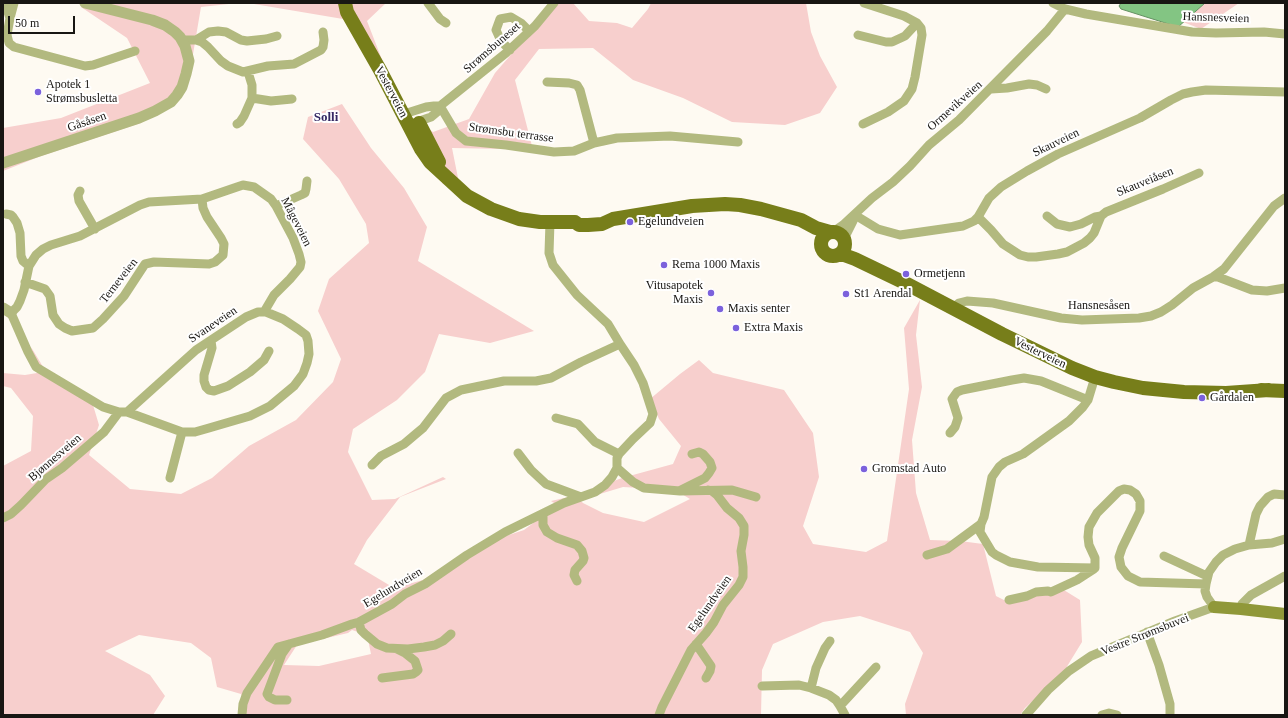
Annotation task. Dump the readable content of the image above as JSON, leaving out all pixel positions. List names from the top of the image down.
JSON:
{
  "streets": {
    "main road": ["Vesterveien", "Vestre Strømsbuvei"],
    "street": [
      "Hansnesveien",
      "Strømsbuneset",
      "Ormevikveien",
      "Gåsåsen",
      "Strømsbu terrasse",
      "Skauveien",
      "Skauveiåsen",
      "Mågeveien",
      "Terneveien",
      "Hansnesåsen",
      "Svaneveien",
      "Bjønnesveien",
      "Egelundveien"
    ]
  },
  "crossings": [
    ["Hansnesveien", "Ormevikveien"],
    ["Strømsbuneset", "Vesterveien"],
    ["Strømsbuneset", "Strømsbu terrasse"],
    ["Vesterveien", "Ormevikveien"],
    ["Vesterveien", "Hansnesåsen"],
    ["Mågeveien", "Terneveien"],
    ["Mågeveien", "Svaneveien"],
    ["Svaneveien", "Bjønnesveien"]
  ],
  "districts": ["Solli"],
  "places": [
    "Apotek 1 Strømsbusletta",
    "Egelundveien",
    "Rema 1000 Maxis",
    "Ormetjenn",
    "Vitusapotek Maxis",
    "St1 Arendal",
    "Maxis senter",
    "Extra Maxis",
    "Gårdalen",
    "Gromstad Auto"
  ],
  "scale_bar": "50 m"
}
